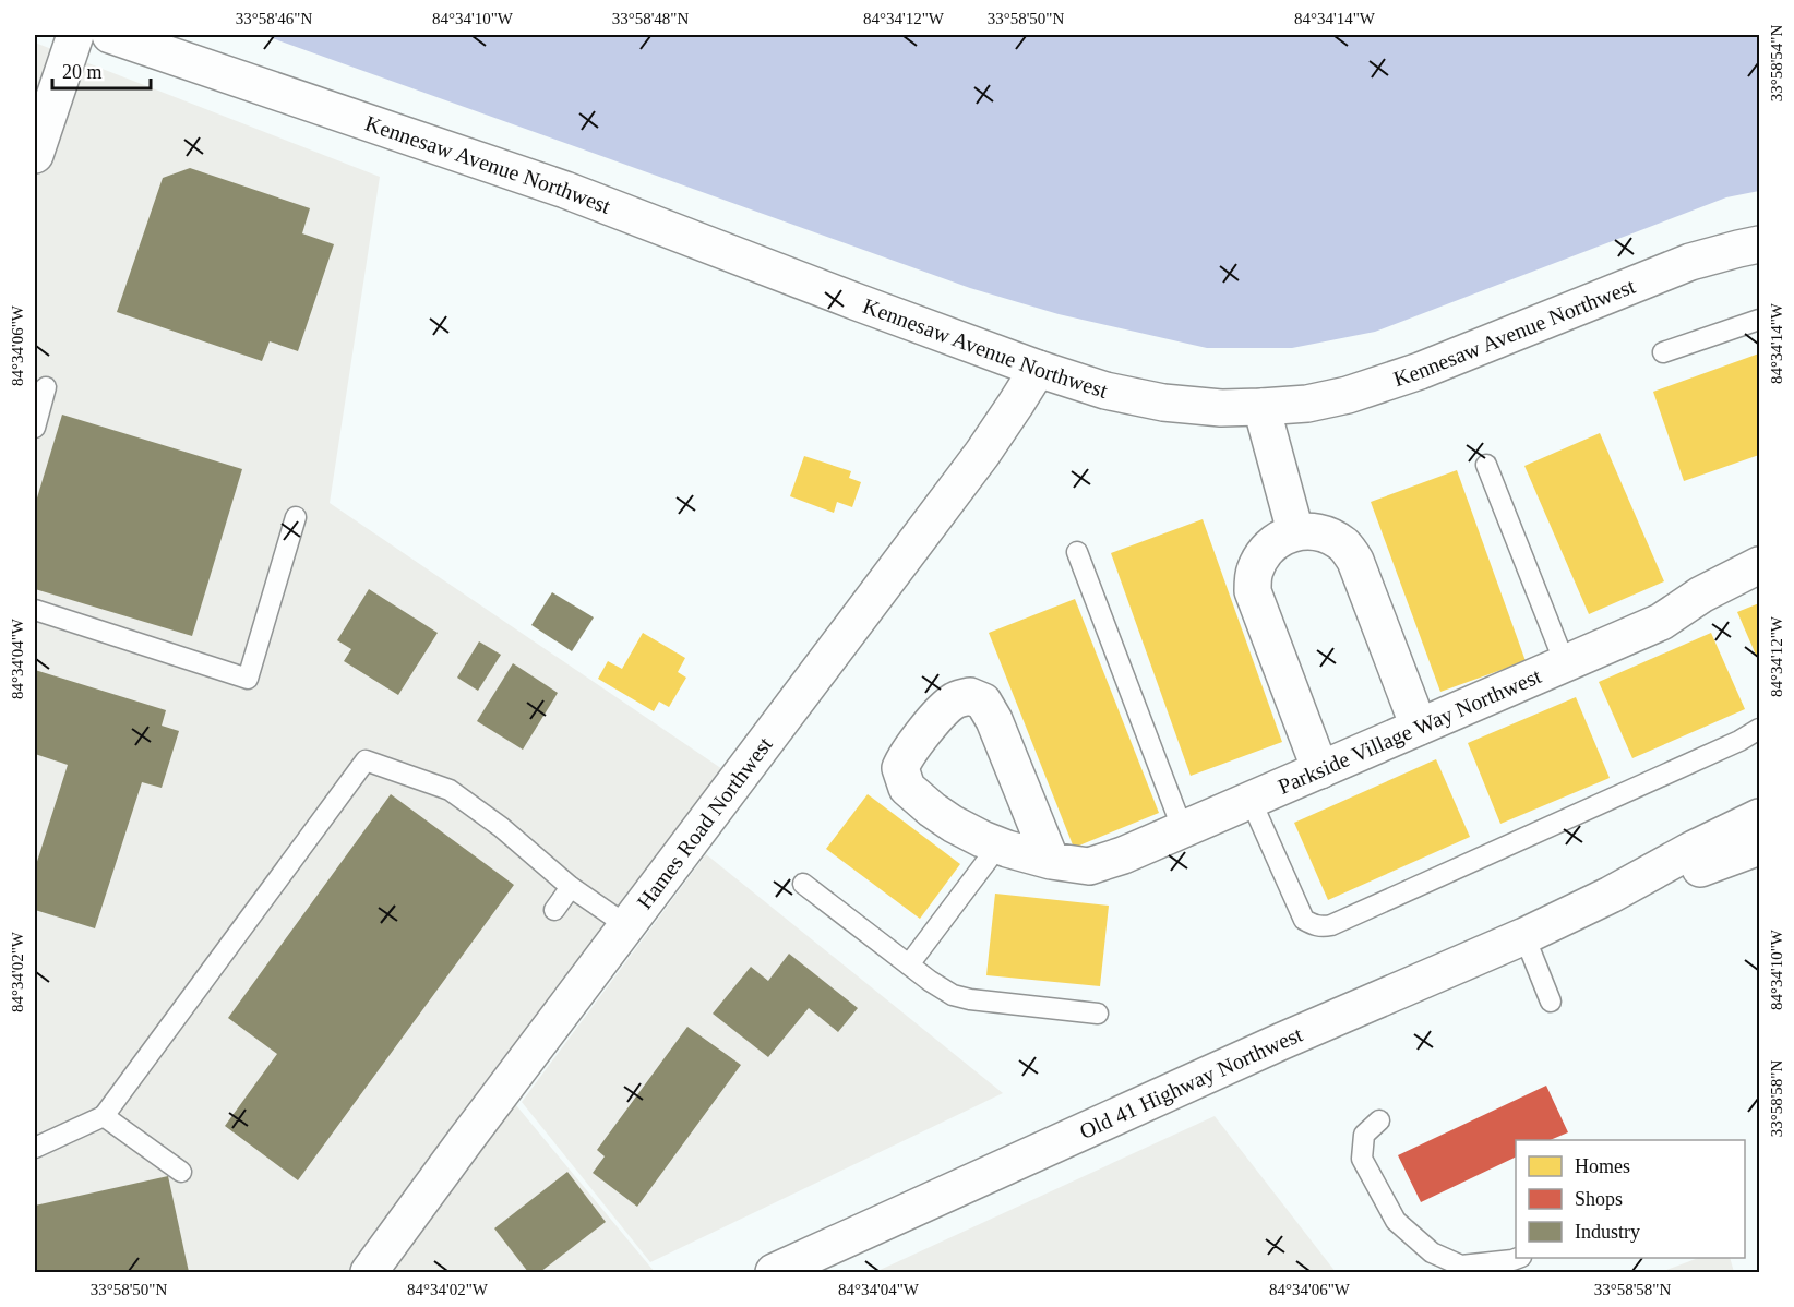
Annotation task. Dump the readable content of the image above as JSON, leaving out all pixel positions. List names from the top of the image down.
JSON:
{
  "streets": {
    "street": [
      "Kennesaw Avenue Northwest",
      "Parkside Village Way Northwest",
      "Hames Road Northwest",
      "Old 41 Highway Northwest"
    ]
  },
  "crossings": [
    ["Kennesaw Avenue Northwest", "Hames Road Northwest"]
  ],
  "legend": ["Homes", "Shops", "Industry"],
  "scale_bar": "20 m",
  "coordinates": [
    "33°58'46\"N",
    "84°34'10\"W",
    "33°58'48\"N",
    "84°34'12\"W",
    "33°58'50\"N",
    "84°34'14\"W",
    "33°58'54\"N",
    "84°34'06\"W",
    "84°34'04\"W",
    "84°34'02\"W",
    "33°58'58\"N"
  ]
}
